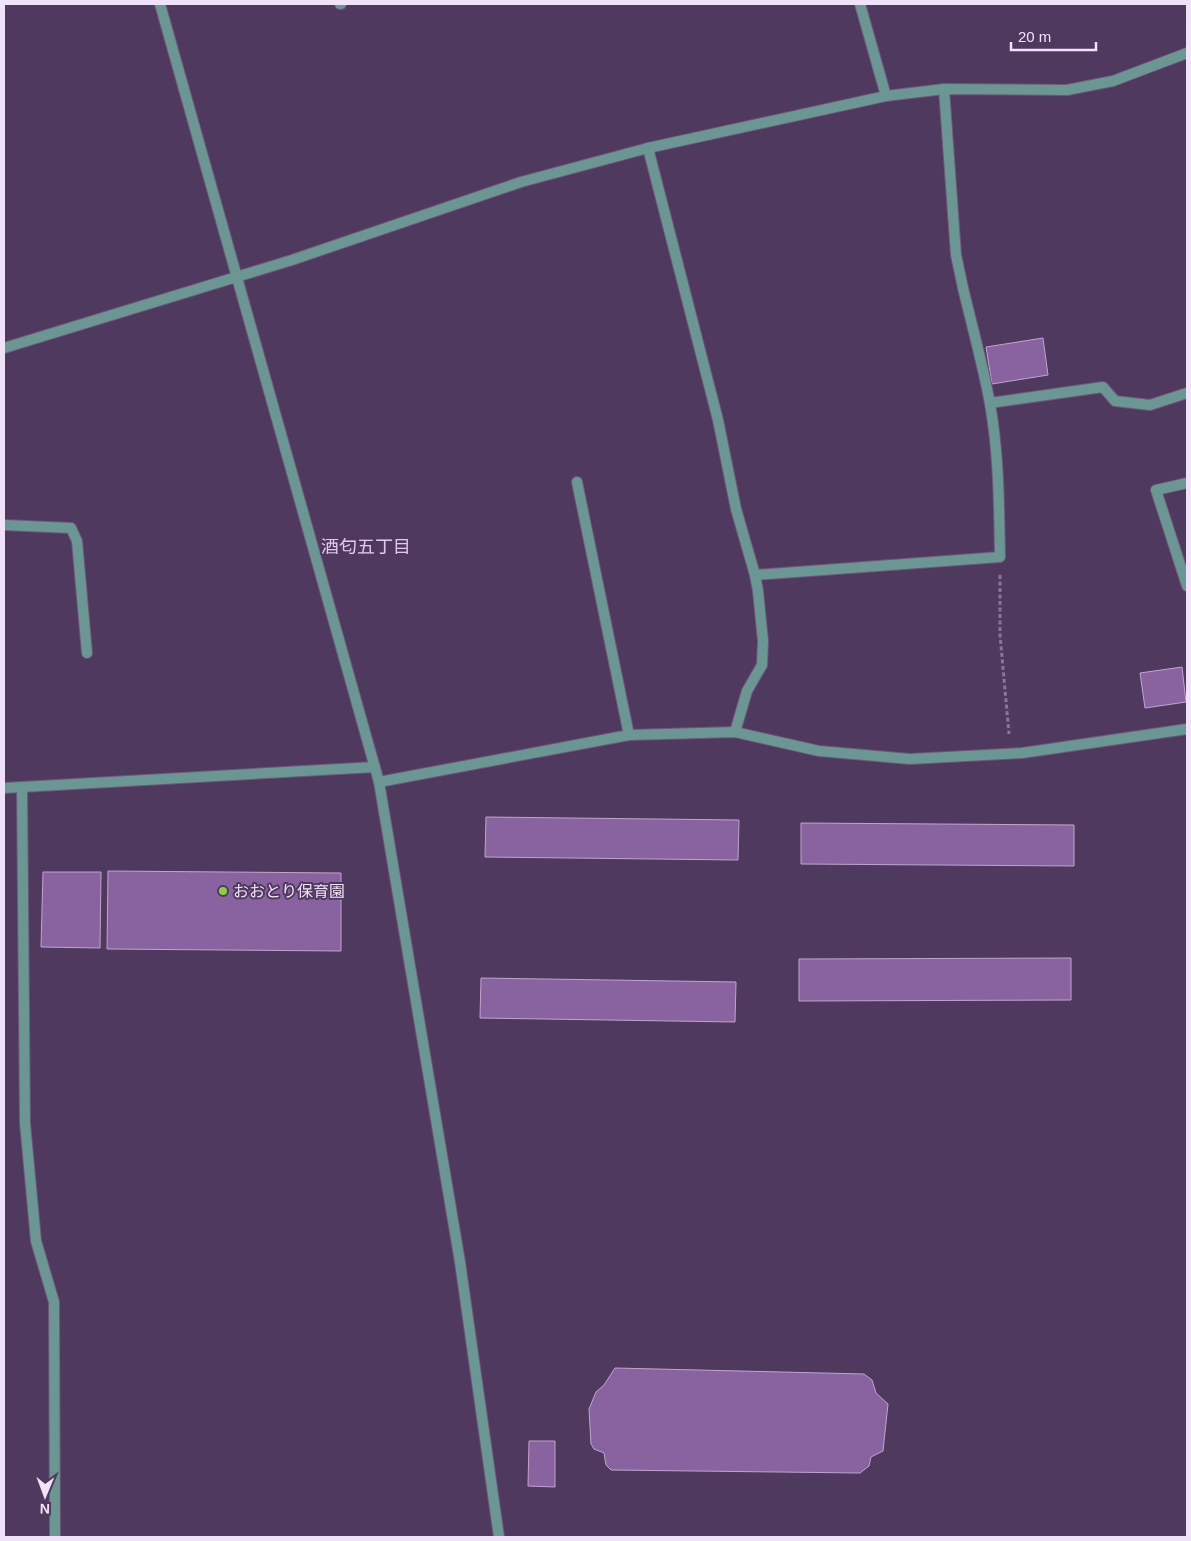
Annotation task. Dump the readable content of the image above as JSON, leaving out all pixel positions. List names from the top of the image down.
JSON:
{
  "districts": ["酒匂五丁目"],
  "places": ["おおとり保育園"],
  "scale_bar": "20 m",
  "north": "bottom"
}
